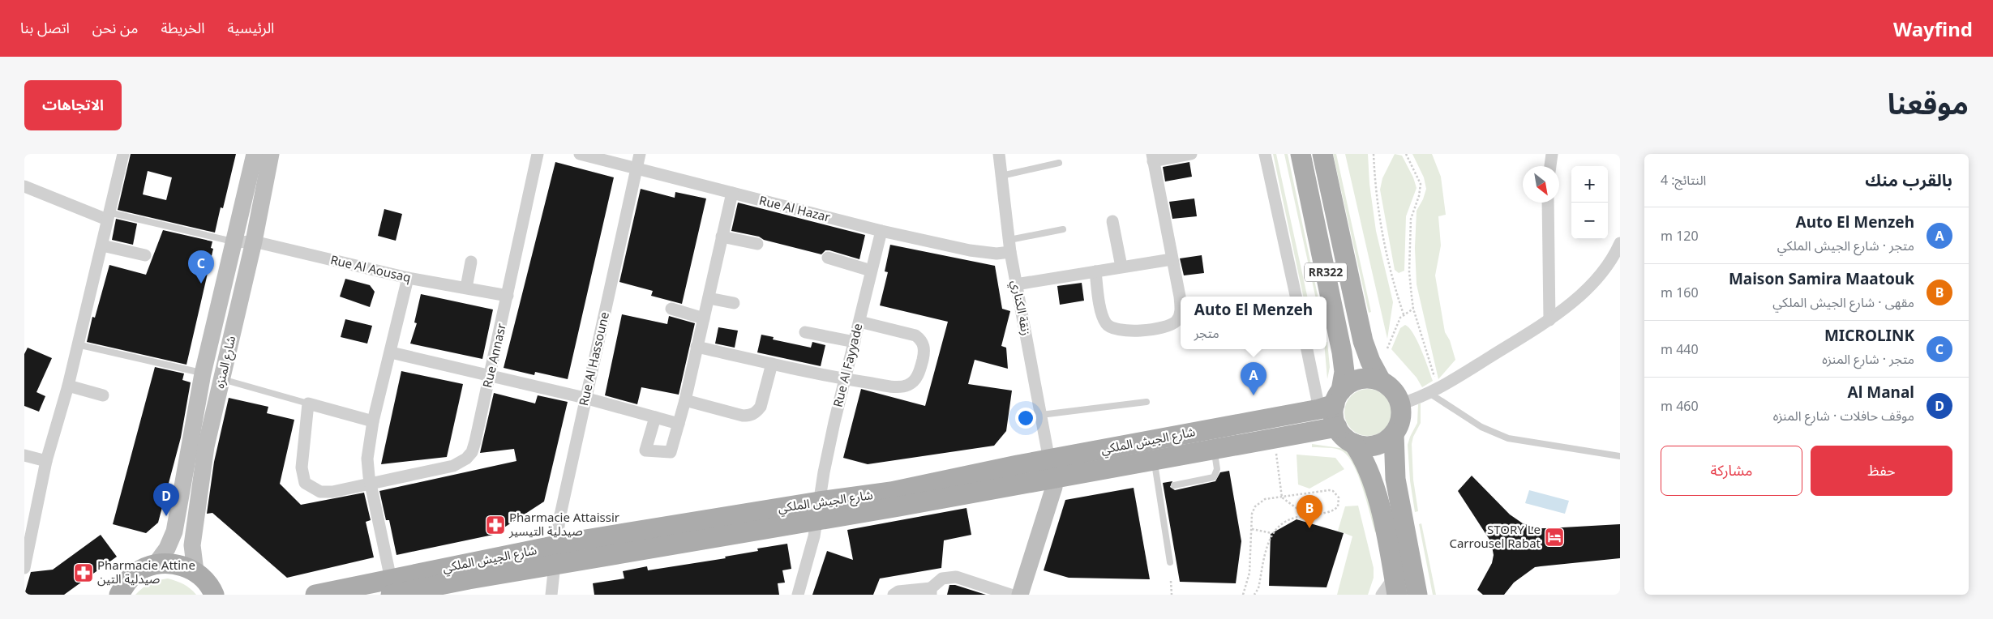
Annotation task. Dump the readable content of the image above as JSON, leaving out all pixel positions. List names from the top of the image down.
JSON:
{
  "streets": {
    "main road": ["RR322", "شارع الجيش الملكي"],
    "street": [
      "Rue Al Hazar",
      "Rue Al Aousaq",
      "زنقة الكناري",
      "Rue Annasr",
      "Rue Al Hassoune",
      "شارع المنزه",
      "Rue Al Fayyade"
    ]
  },
  "crossings": [
    ["Rue Al Hazar", "زنقة الكناري"],
    ["Rue Al Hazar", "Rue Al Hassoune"],
    ["Rue Al Hazar", "Rue Al Fayyade"],
    ["Rue Al Aousaq", "Rue Annasr"],
    ["Rue Al Aousaq", "شارع المنزه"],
    ["RR322", "شارع الجيش الملكي"],
    ["زنقة الكناري", "شارع الجيش الملكي"],
    ["Rue Al Hassoune", "شارع الجيش الملكي"],
    ["Rue Al Fayyade", "شارع الجيش الملكي"]
  ],
  "places": {
    "pharmacy": ["Pharmacie Attaissir صيدلية التيسير", "Pharmacie Attine صيدلية التين"],
    "hotel": ["STORY Le Carrousel Rabat"]
  },
  "north": "bottom right",
  "page": {
    "header": "Wayfind",
    "nav": [
      "الرئيسية",
      "الخريطة",
      "من نحن",
      "اتصل بنا"
    ],
    "title": "موقعنا",
    "buttons": [
      "الاتجاهات",
      ["حفظ", "مشاركة"]
    ],
    "heading": ["بالقرب منك", "النتائج: 4"],
    "map_buttons": ["+", "−"],
    "list": [
      {
        "mark": "A",
        "name": "Auto El Menzeh",
        "note": "متجر · شارع الجيش الملكي",
        "value": "120 m"
      },
      {
        "mark": "B",
        "name": "Maison Samira Maatouk",
        "note": "مقهى · شارع الجيش الملكي",
        "value": "160 m"
      },
      {
        "mark": "C",
        "name": "MICROLINK",
        "note": "متجر · شارع المنزه",
        "value": "440 m"
      },
      {
        "mark": "D",
        "name": "Al Manal",
        "note": "موقف حافلات · شارع المنزه",
        "value": "460 m"
      }
    ],
    "pins": [
      "C",
      "A",
      "D",
      "B"
    ],
    "popup": ["Auto El Menzeh", "متجر"]
  }
}
